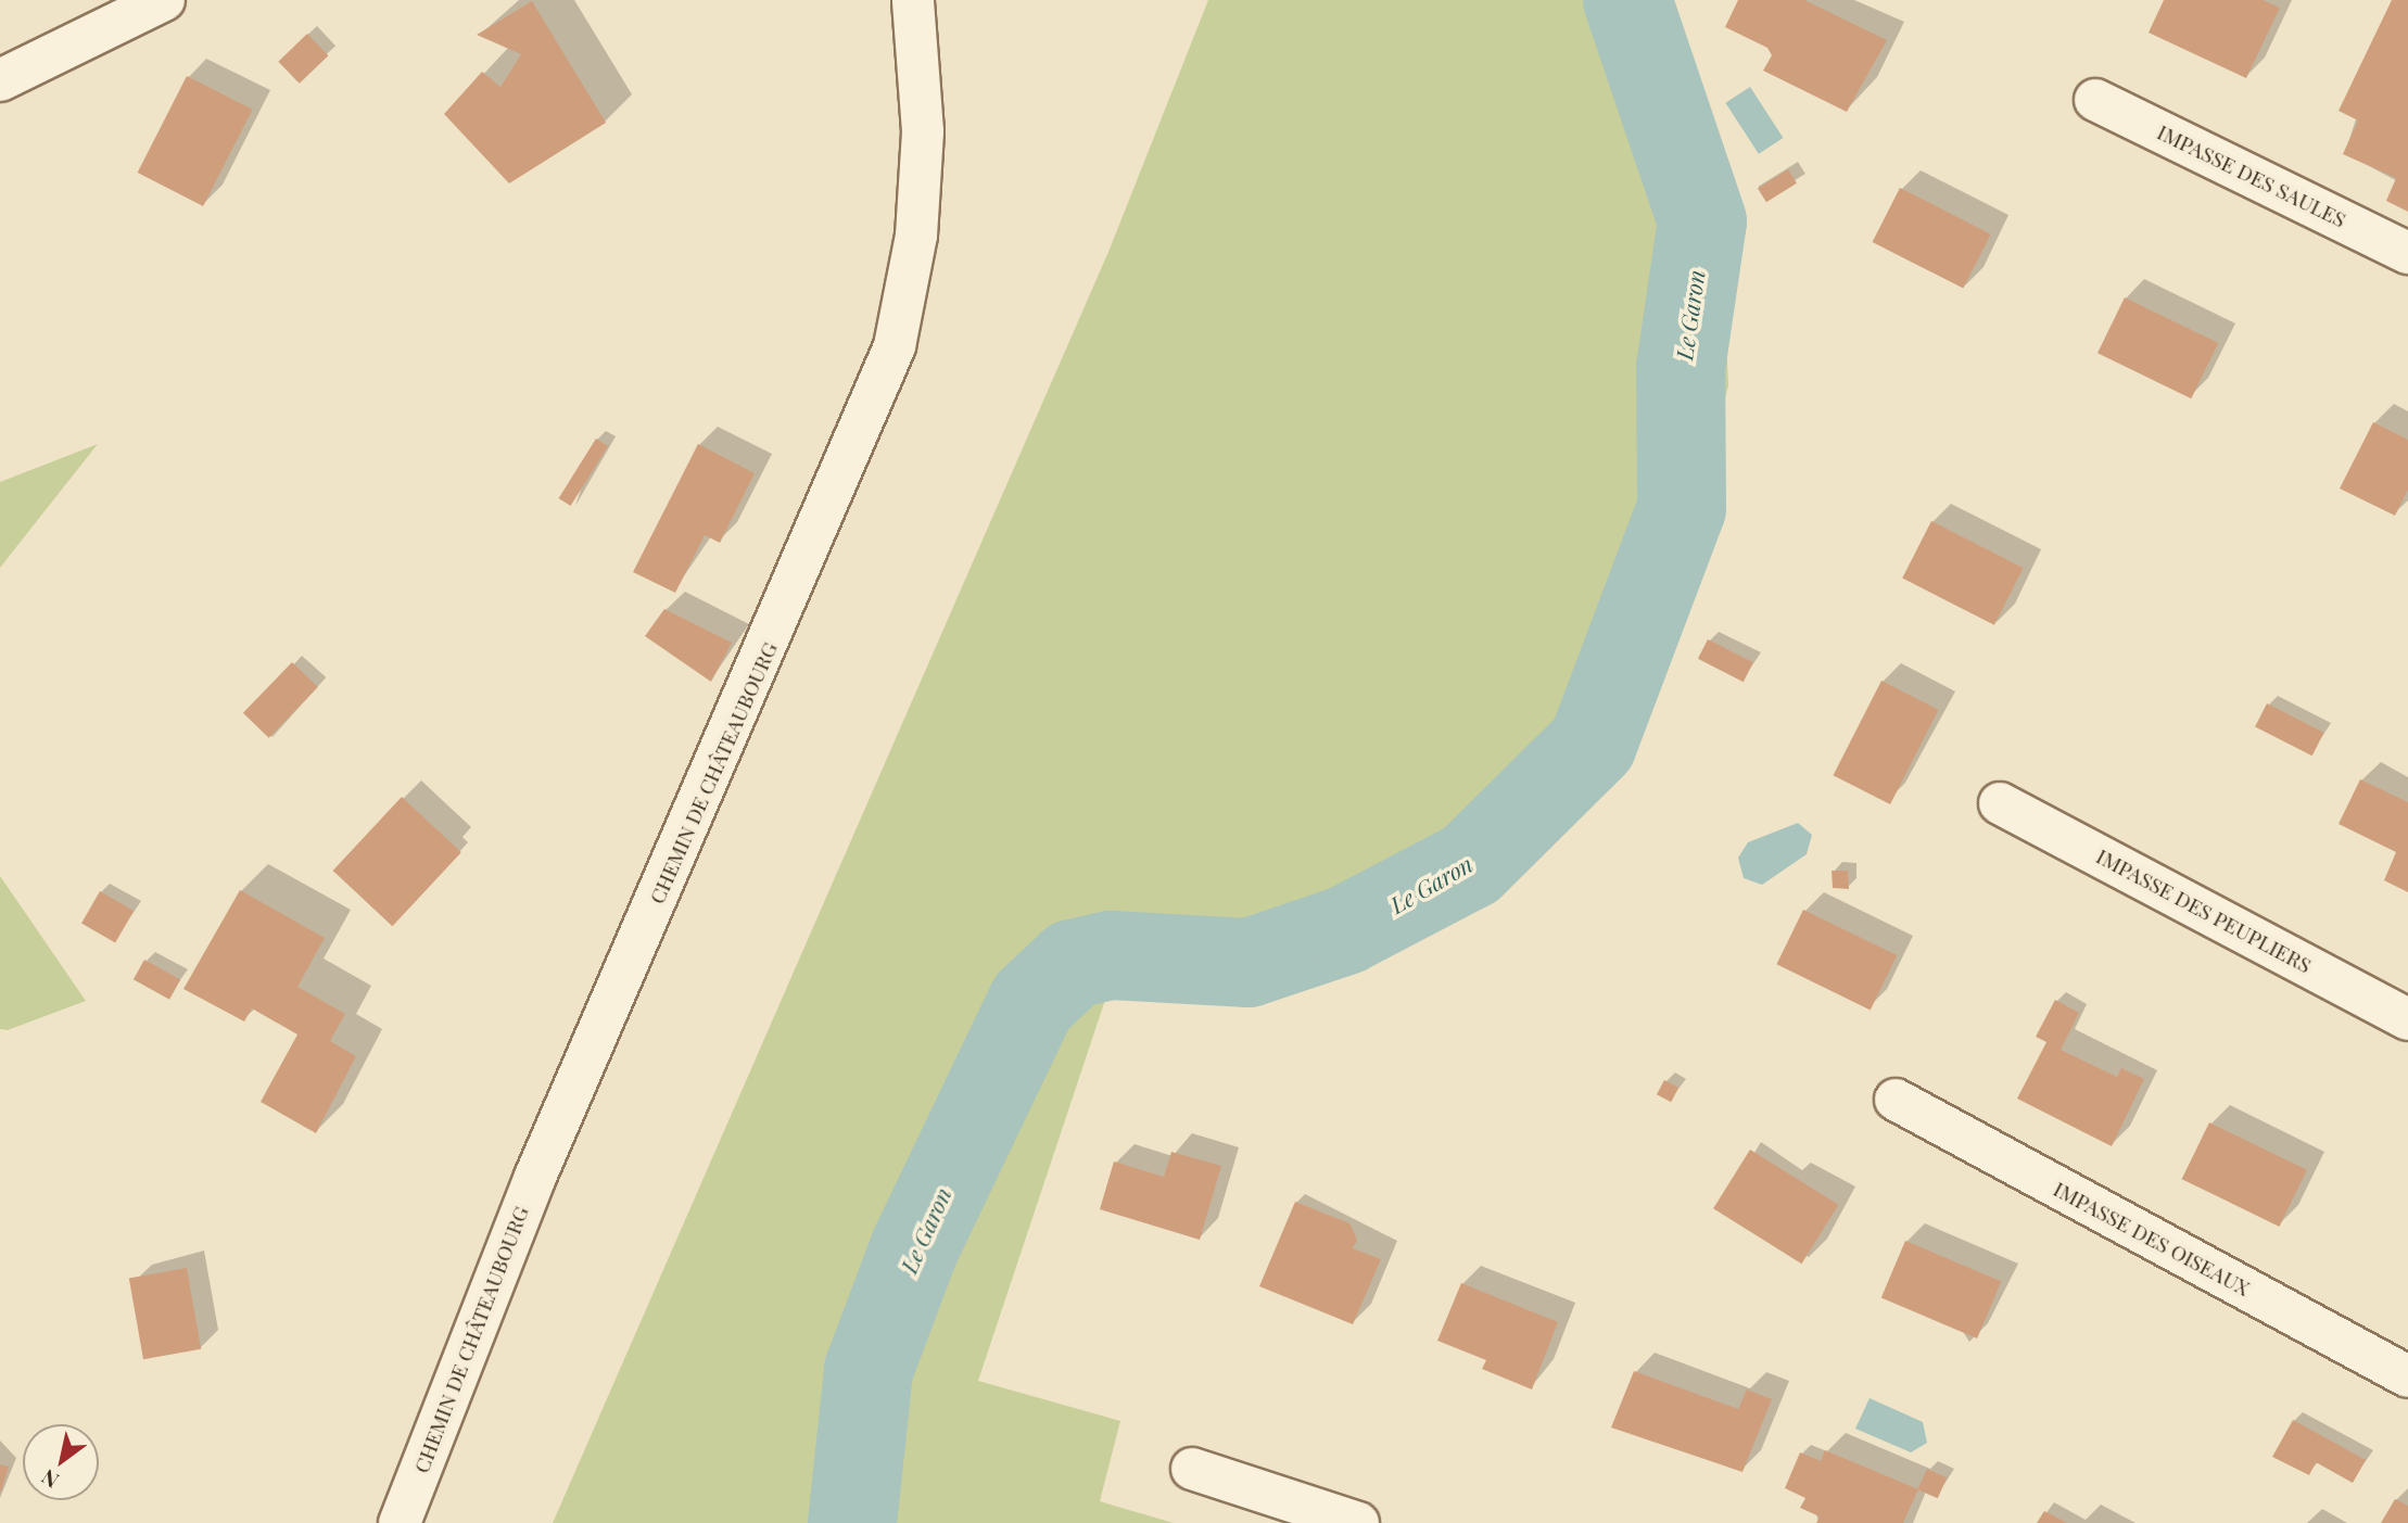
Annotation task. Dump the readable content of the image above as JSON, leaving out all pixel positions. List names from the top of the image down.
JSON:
{
  "streets": {
    "street": [
      "IMPASSE DES SAULES",
      "CHEMIN DE CHÂTEAUBOURG",
      "IMPASSE DES PEUPLIERS",
      "IMPASSE DES OISEAUX"
    ]
  },
  "water": ["Le Garon"],
  "north": "bottom left"
}
